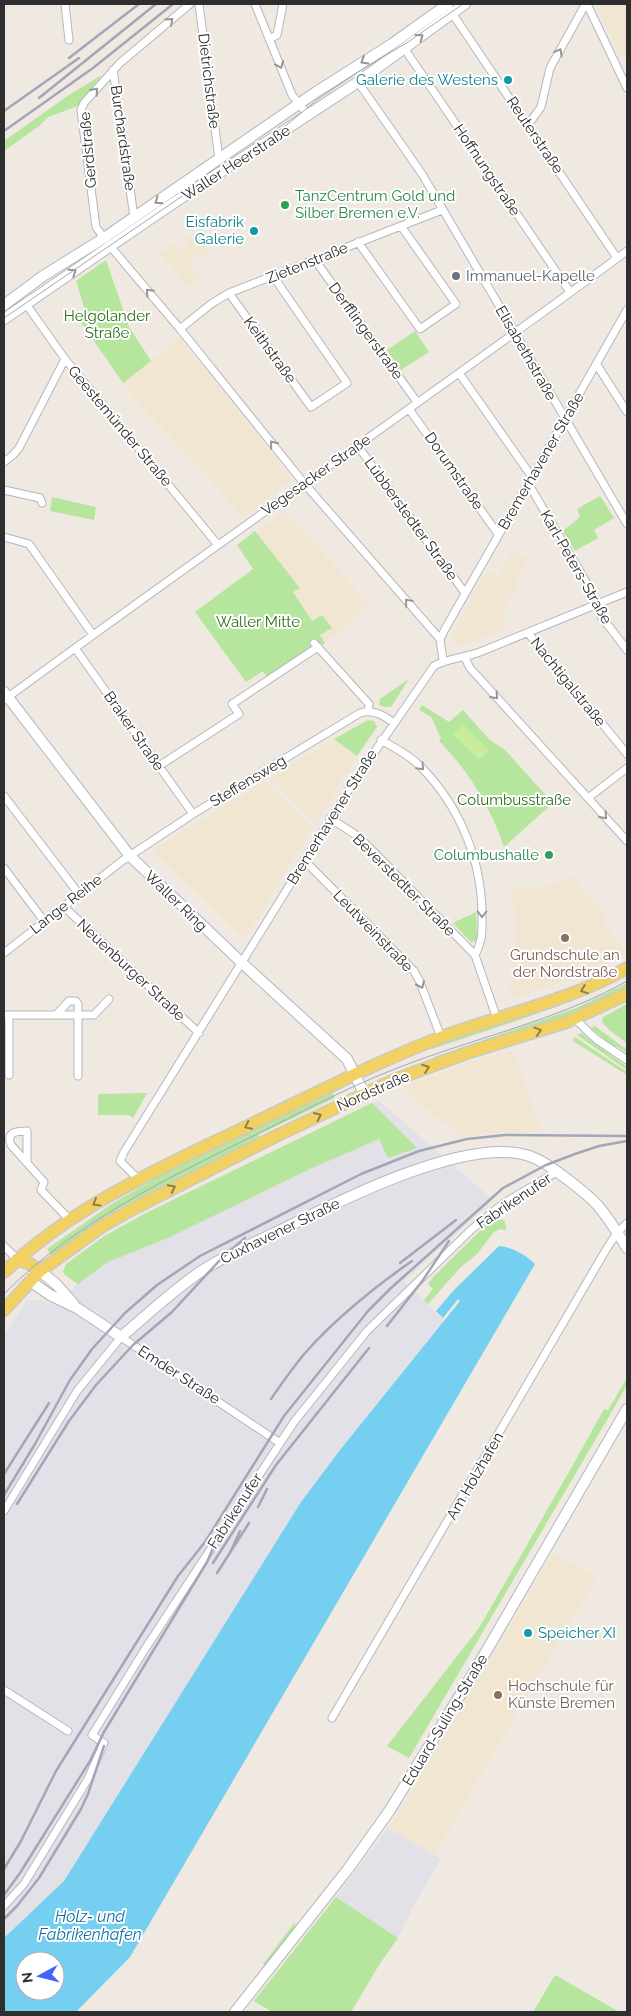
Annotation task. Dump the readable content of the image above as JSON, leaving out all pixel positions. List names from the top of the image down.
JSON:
{
  "streets": {
    "main road": [
      "Waller Heerstraße",
      "Waller Ring",
      "Nordstraße",
      "Cuxhavener Straße",
      "Emder Straße",
      "Eduard-Suling-Straße"
    ],
    "street": [
      "Dietrichstraße",
      "Reuterstraße",
      "Burchardstraße",
      "Gerdstraße",
      "Hoffnungstraße",
      "Zietenstraße",
      "Derfflingerstraße",
      "Keithstraße",
      "Elisabethstraße",
      "Geestemünder Straße",
      "Bremerhavener Straße",
      "Dorumstraße",
      "Vegesacker Straße",
      "Lübberstedter Straße",
      "Karl-Peters-Straße",
      "Nachtigalstraße",
      "Braker Straße",
      "Steffensweg",
      "Beverstedter Straße",
      "Lange Reihe",
      "Leutweinstraße",
      "Neuenburger Straße",
      "Fabrikenufer",
      "Am Holzhafen"
    ]
  },
  "crossings": [
    ["Dietrichstraße", "Waller Heerstraße"],
    ["Reuterstraße", "Waller Heerstraße"],
    ["Reuterstraße", "Vegesacker Straße"],
    ["Burchardstraße", "Gerdstraße"],
    ["Burchardstraße", "Waller Heerstraße"],
    ["Gerdstraße", "Waller Heerstraße"],
    ["Waller Heerstraße", "Hoffnungstraße"],
    ["Waller Heerstraße", "Elisabethstraße"],
    ["Waller Heerstraße", "Geestemünder Straße"],
    ["Hoffnungstraße", "Vegesacker Straße"],
    ["Zietenstraße", "Derfflingerstraße"],
    ["Zietenstraße", "Keithstraße"],
    ["Zietenstraße", "Elisabethstraße"],
    ["Derfflingerstraße", "Vegesacker Straße"],
    ["Elisabethstraße", "Bremerhavener Straße"],
    ["Elisabethstraße", "Vegesacker Straße"],
    ["Geestemünder Straße", "Vegesacker Straße"],
    ["Bremerhavener Straße", "Dorumstraße"],
    ["Bremerhavener Straße", "Lübberstedter Straße"],
    ["Bremerhavener Straße", "Karl-Peters-Straße"],
    ["Bremerhavener Straße", "Beverstedter Straße"],
    ["Bremerhavener Straße", "Waller Ring"],
    ["Bremerhavener Straße", "Leutweinstraße"],
    ["Bremerhavener Straße", "Neuenburger Straße"],
    ["Bremerhavener Straße", "Nordstraße"],
    ["Dorumstraße", "Vegesacker Straße"],
    ["Vegesacker Straße", "Lübberstedter Straße"],
    ["Vegesacker Straße", "Karl-Peters-Straße"],
    ["Vegesacker Straße", "Braker Straße"],
    ["Vegesacker Straße", "Waller Ring"],
    ["Braker Straße", "Steffensweg"],
    ["Steffensweg", "Waller Ring"],
    ["Steffensweg", "Lange Reihe"],
    ["Waller Ring", "Lange Reihe"],
    ["Waller Ring", "Nordstraße"],
    ["Lange Reihe", "Neuenburger Straße"],
    ["Leutweinstraße", "Nordstraße"],
    ["Nordstraße", "Emder Straße"],
    ["Fabrikenufer", "Cuxhavener Straße"],
    ["Fabrikenufer", "Emder Straße"],
    ["Cuxhavener Straße", "Emder Straße"],
    ["Cuxhavener Straße", "Am Holzhafen"]
  ],
  "one_way": ["Burchardstraße", "Gerdstraße", "Leutweinstraße"],
  "water": ["Holz- und Fabrikenhafen"],
  "parks": ["Helgolander Straße", "Waller Mitte", "Columbusstraße"],
  "places": [
    "Galerie des Westens",
    "TanzCentrum Gold und Silber Bremen e.V.",
    "Eisfabrik Galerie",
    "Immanuel-Kapelle",
    "Columbushalle",
    "Grundschule an der Nordstraße",
    "Speicher XI",
    "Hochschule für Künste Bremen"
  ],
  "north": "left"
}
